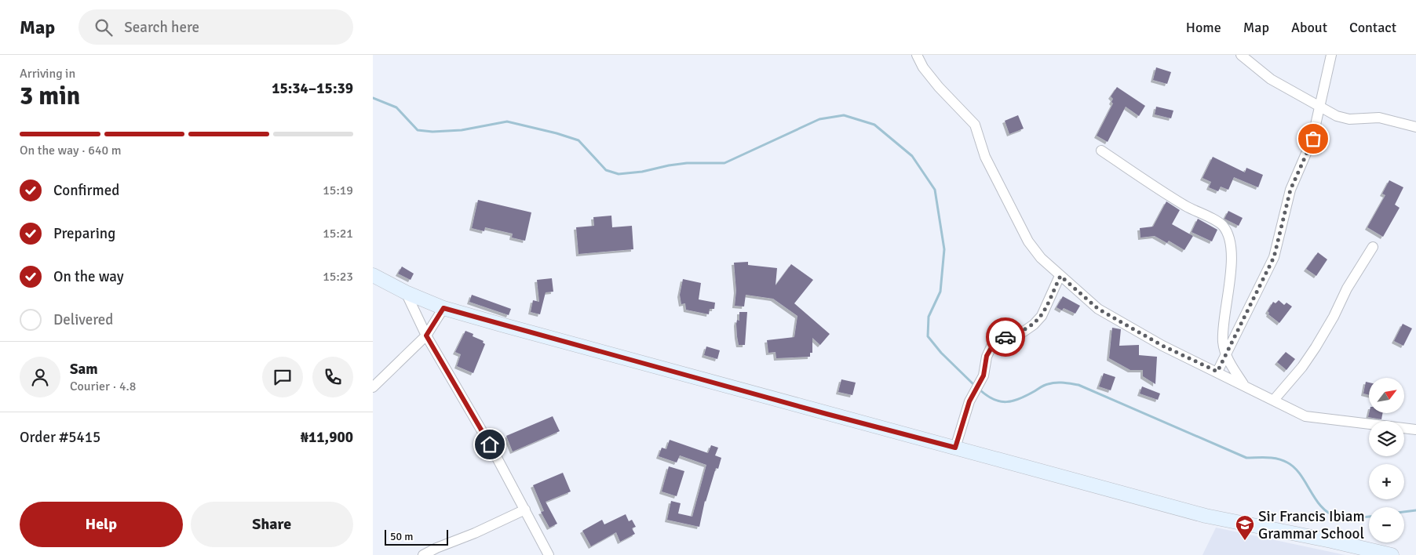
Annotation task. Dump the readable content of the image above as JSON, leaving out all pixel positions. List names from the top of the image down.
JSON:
{
  "places": {
    "school or university": ["Sir Francis Ibiam Grammar School"]
  },
  "scale_bar": "50 m",
  "north": "top right",
  "page": {
    "header": "Map",
    "search": "Search here",
    "nav": [
      "Home",
      "Map",
      "About",
      "Contact"
    ],
    "heading": ["3 min", "Arriving in", "15:34–15:39"],
    "panel": [
      "Sam",
      "Courier · 4.8",
      "Order #5415",
      "₦11,900"
    ],
    "bar": "On the way · 640 m",
    "list": [
      ["Confirmed", "15:19"],
      ["Preparing", "15:21"],
      ["On the way", "15:23"],
      "Delivered"
    ],
    "map_buttons": ["+", "−"],
    "buttons": ["Help", "Share"],
    "scale": "50 m"
  }
}
